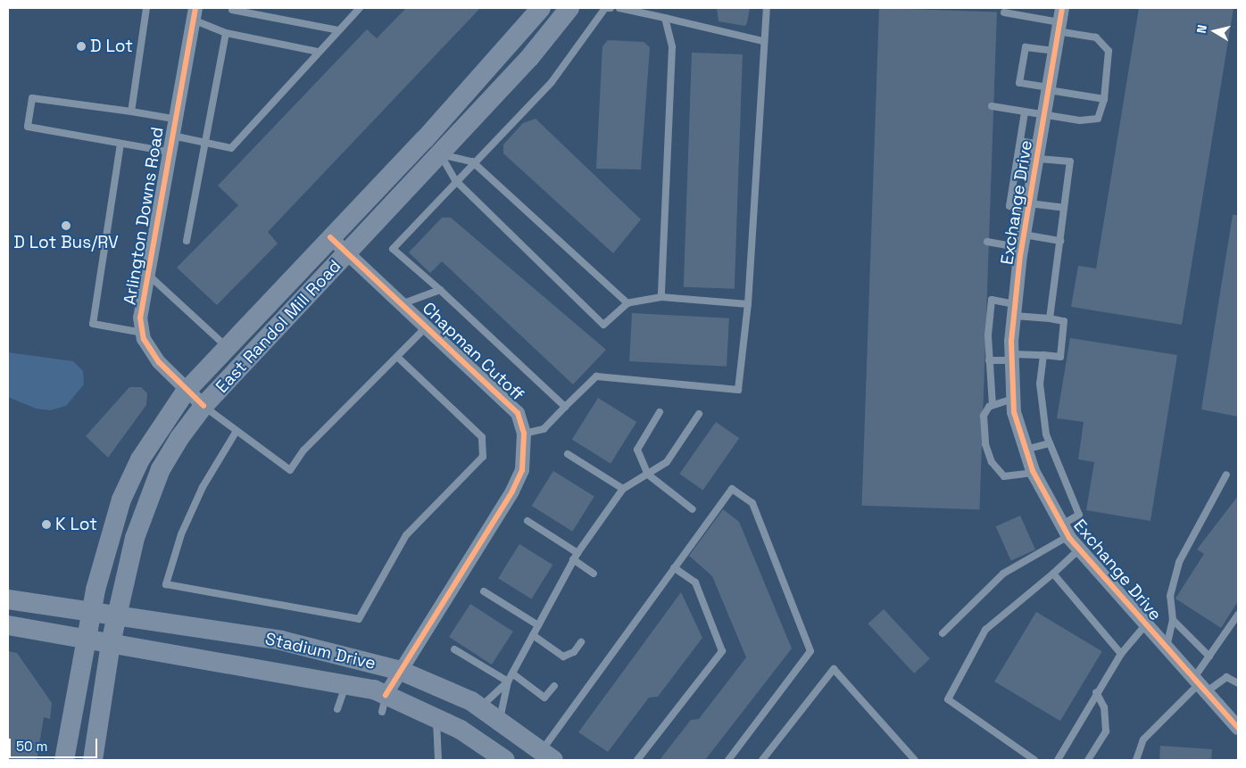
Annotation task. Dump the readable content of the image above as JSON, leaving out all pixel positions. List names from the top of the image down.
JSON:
{
  "streets": {
    "main road": ["East Randol Mill Road", "Stadium Drive"],
    "street": ["Exchange Drive", "Arlington Downs Road", "Chapman Cutoff"]
  },
  "crossings": [
    ["Arlington Downs Road", "East Randol Mill Road"],
    ["East Randol Mill Road", "Chapman Cutoff"],
    ["East Randol Mill Road", "Stadium Drive"],
    ["Chapman Cutoff", "Stadium Drive"]
  ],
  "places": ["D Lot", "D Lot Bus/RV", "K Lot"],
  "scale_bar": "50 m",
  "north": "left"
}
